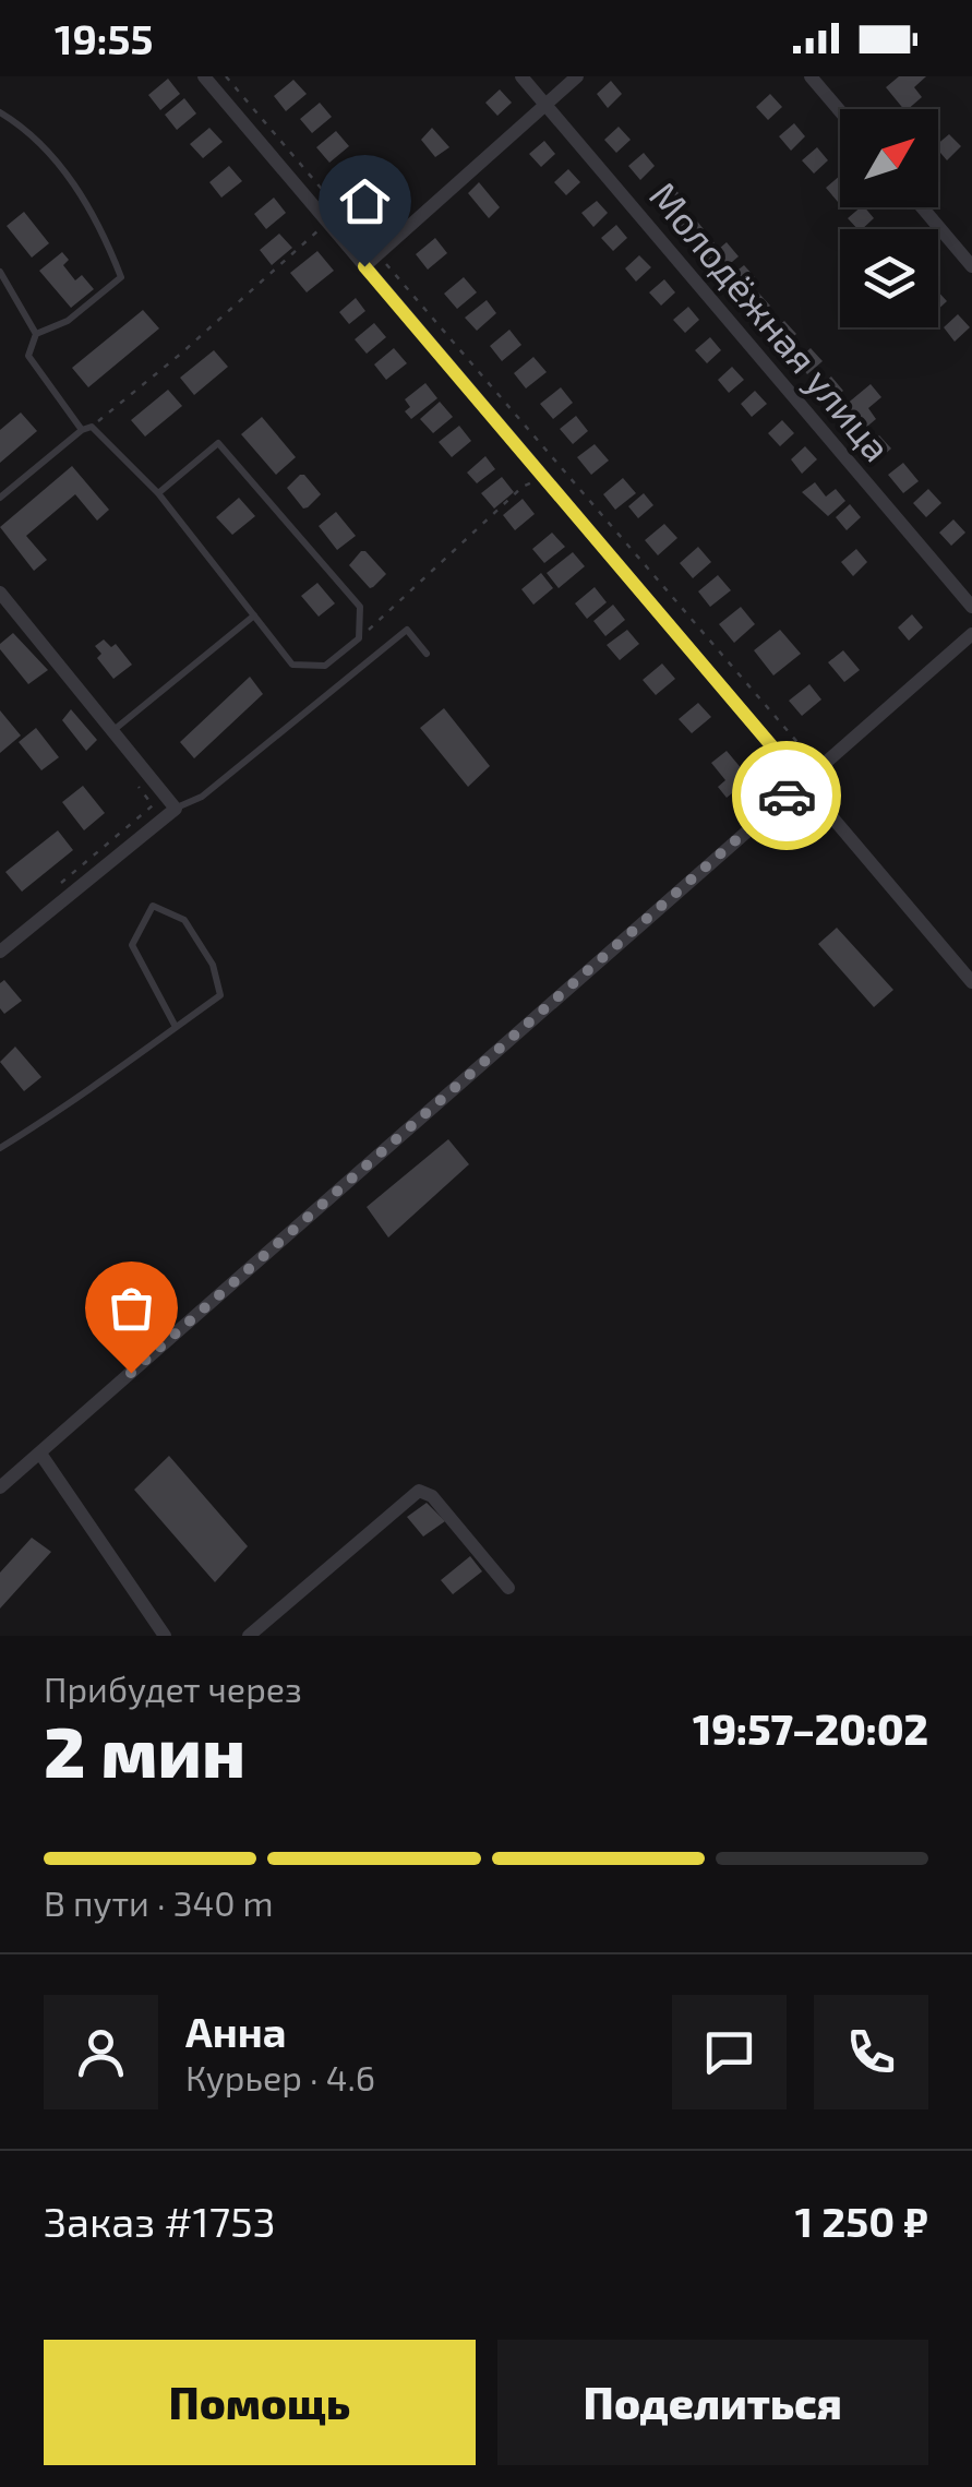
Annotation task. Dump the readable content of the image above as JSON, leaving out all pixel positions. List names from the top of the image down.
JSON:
{
  "streets": {
    "street": ["Молодёжная улица"]
  },
  "north": "top right",
  "page": {
    "status": "19:55",
    "heading": ["2 мин", "Прибудет через", "19:57–20:02"],
    "panel": [
      "Анна",
      "Курьер · 4.6",
      "Заказ #1753",
      "1 250 ₽"
    ],
    "bar": "В пути · 340 m",
    "buttons": ["Помощь", "Поделиться"]
  }
}
